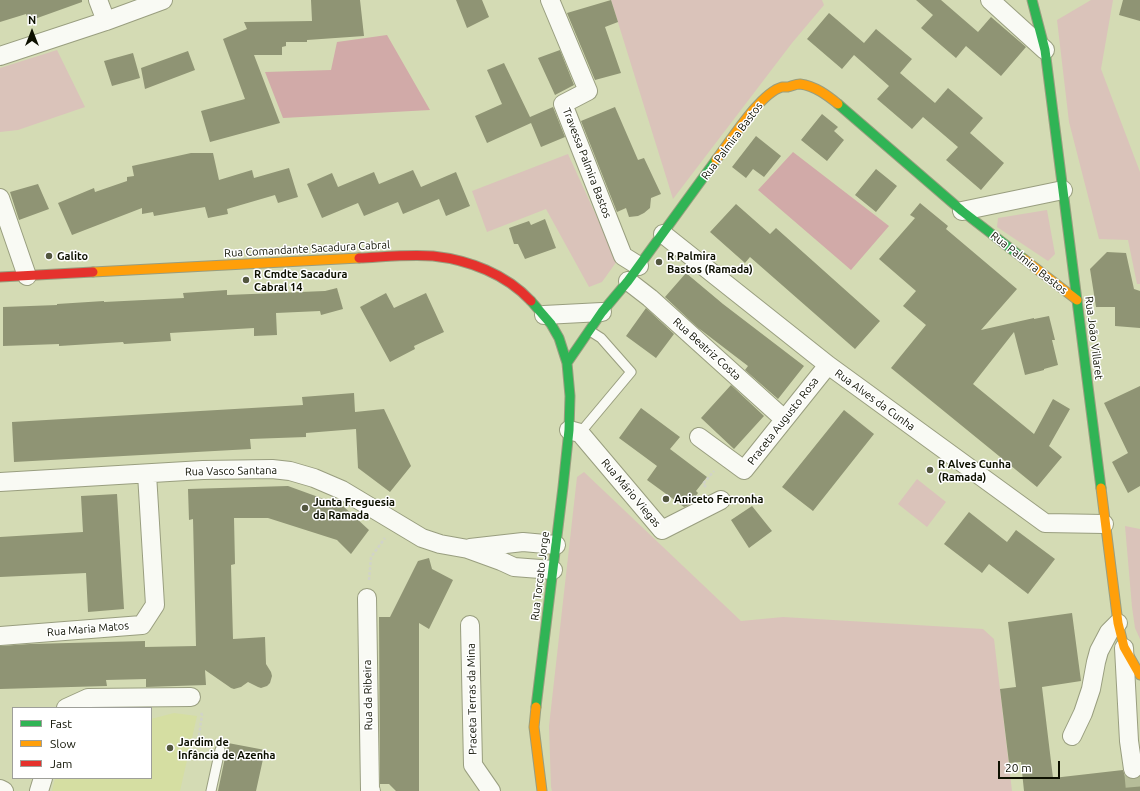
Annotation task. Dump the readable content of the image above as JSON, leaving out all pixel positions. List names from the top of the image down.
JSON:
{
  "streets": {
    "street": [
      "Rua Palmira Bastos",
      "Travessa Palmira Bastos",
      "Rua Comandante Sacadura Cabral",
      "Rua João Villaret",
      "Rua Beatriz Costa",
      "Rua Alves da Cunha",
      "Praceta Augusto Rosa",
      "Rua Vasco Santana",
      "Rua Mário Viegas",
      "Rua Torcato Jorge",
      "Rua Maria Matos",
      "Rua da Ribeira",
      "Praceta Terras da Mina"
    ]
  },
  "crossings": [
    ["Rua Palmira Bastos", "Travessa Palmira Bastos"],
    ["Rua Palmira Bastos", "Rua Comandante Sacadura Cabral"],
    ["Rua Palmira Bastos", "Rua João Villaret"],
    ["Rua Palmira Bastos", "Rua Beatriz Costa"],
    ["Rua Palmira Bastos", "Rua Alves da Cunha"],
    ["Rua Palmira Bastos", "Rua Torcato Jorge"],
    ["Rua Comandante Sacadura Cabral", "Rua Torcato Jorge"],
    ["Rua João Villaret", "Rua Alves da Cunha"],
    ["Rua Beatriz Costa", "Praceta Augusto Rosa"],
    ["Rua Alves da Cunha", "Praceta Augusto Rosa"],
    ["Rua Vasco Santana", "Rua Torcato Jorge"],
    ["Rua Vasco Santana", "Rua Maria Matos"],
    ["Rua Mário Viegas", "Rua Torcato Jorge"]
  ],
  "places": [
    "Galito",
    "R Palmira Bastos (Ramada)",
    "R Cmdte Sacadura Cabral 14",
    "R Alves Cunha (Ramada)",
    "Aniceto Ferronha",
    "Junta Freguesia da Ramada",
    "Jardim de Infância de Azenha"
  ],
  "legend": ["Fast", "Slow", "Jam"],
  "scale_bar": "20 m",
  "north": "top"
}
